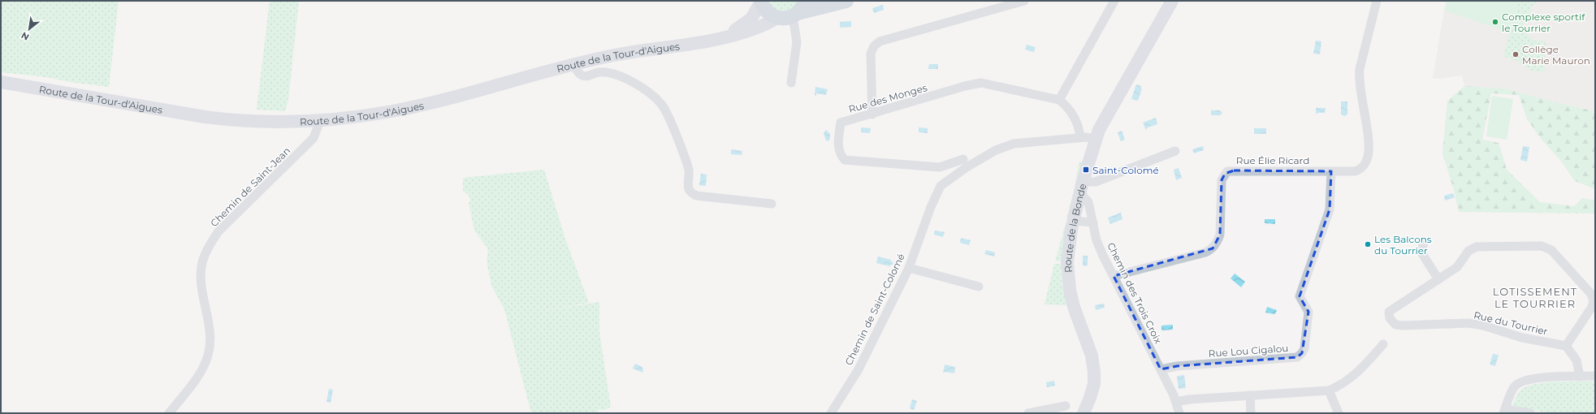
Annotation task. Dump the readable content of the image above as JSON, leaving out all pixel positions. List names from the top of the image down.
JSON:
{
  "streets": {
    "main road": ["Route de la Tour-d'Aigues", "Route de la Bonde"],
    "street": [
      "Rue des Monges",
      "Rue Élie Ricard",
      "Chemin de Saint-Jean",
      "Chemin des Trois Croix",
      "Chemin de Saint-Colomé",
      "Rue du Tourrier",
      "Rue Lou Cigalou"
    ]
  },
  "crossings": [
    ["Route de la Tour-d'Aigues", "Chemin de Saint-Jean"],
    ["Rue Élie Ricard", "Chemin des Trois Croix"],
    ["Rue Élie Ricard", "Rue Lou Cigalou"],
    ["Route de la Bonde", "Chemin des Trois Croix"],
    ["Route de la Bonde", "Chemin de Saint-Colomé"],
    ["Chemin des Trois Croix", "Rue Lou Cigalou"]
  ],
  "districts": ["LOTISSEMENT LE TOURRIER"],
  "places": {
    "other": ["Complexe sportif le Tourrier", "Collège Marie Mauron", "Les Balcons du Tourrier"],
    "transit": ["Saint-Colomé"]
  },
  "north": "bottom left"
}
